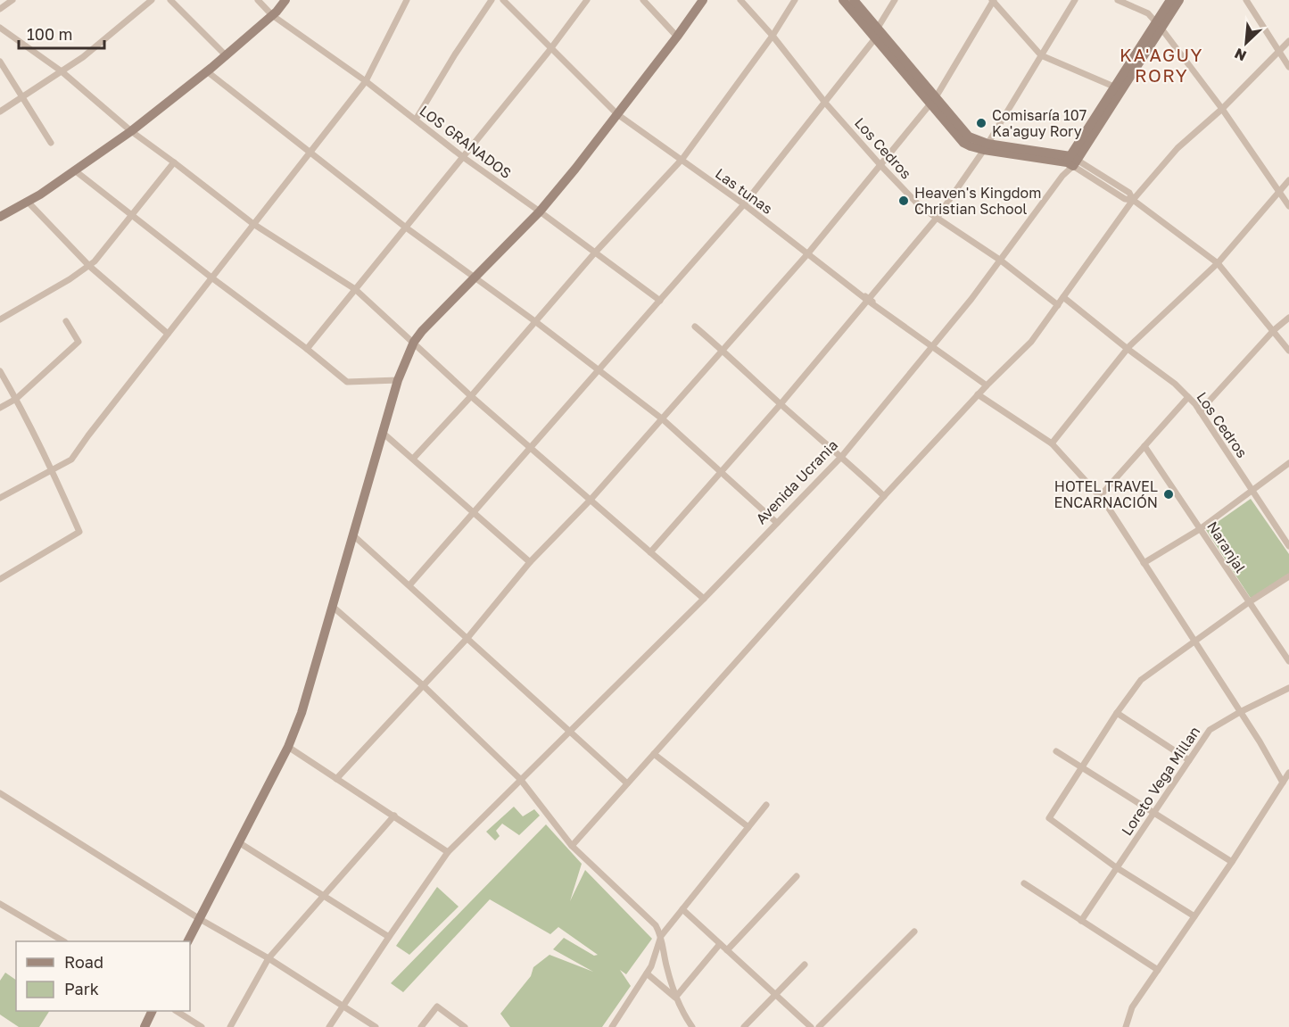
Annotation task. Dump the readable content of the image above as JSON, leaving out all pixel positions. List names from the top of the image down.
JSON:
{
  "streets": {
    "street": [
      "LOS GRANADOS",
      "Los Cedros",
      "Las tunas",
      "Avenida Ucrania",
      "Naranjal",
      "Loreto Vega Millan"
    ]
  },
  "crossings": [
    ["Los Cedros", "Avenida Ucrania"],
    ["Las tunas", "Avenida Ucrania"]
  ],
  "districts": ["KA'AGUY RORY"],
  "places": ["Comisaría 107 Ka'aguy Rory", "Heaven's Kingdom Christian School", "HOTEL TRAVEL ENCARNACIÓN"],
  "legend": ["Road", "Park"],
  "scale_bar": "100 m",
  "north": "bottom left"
}
